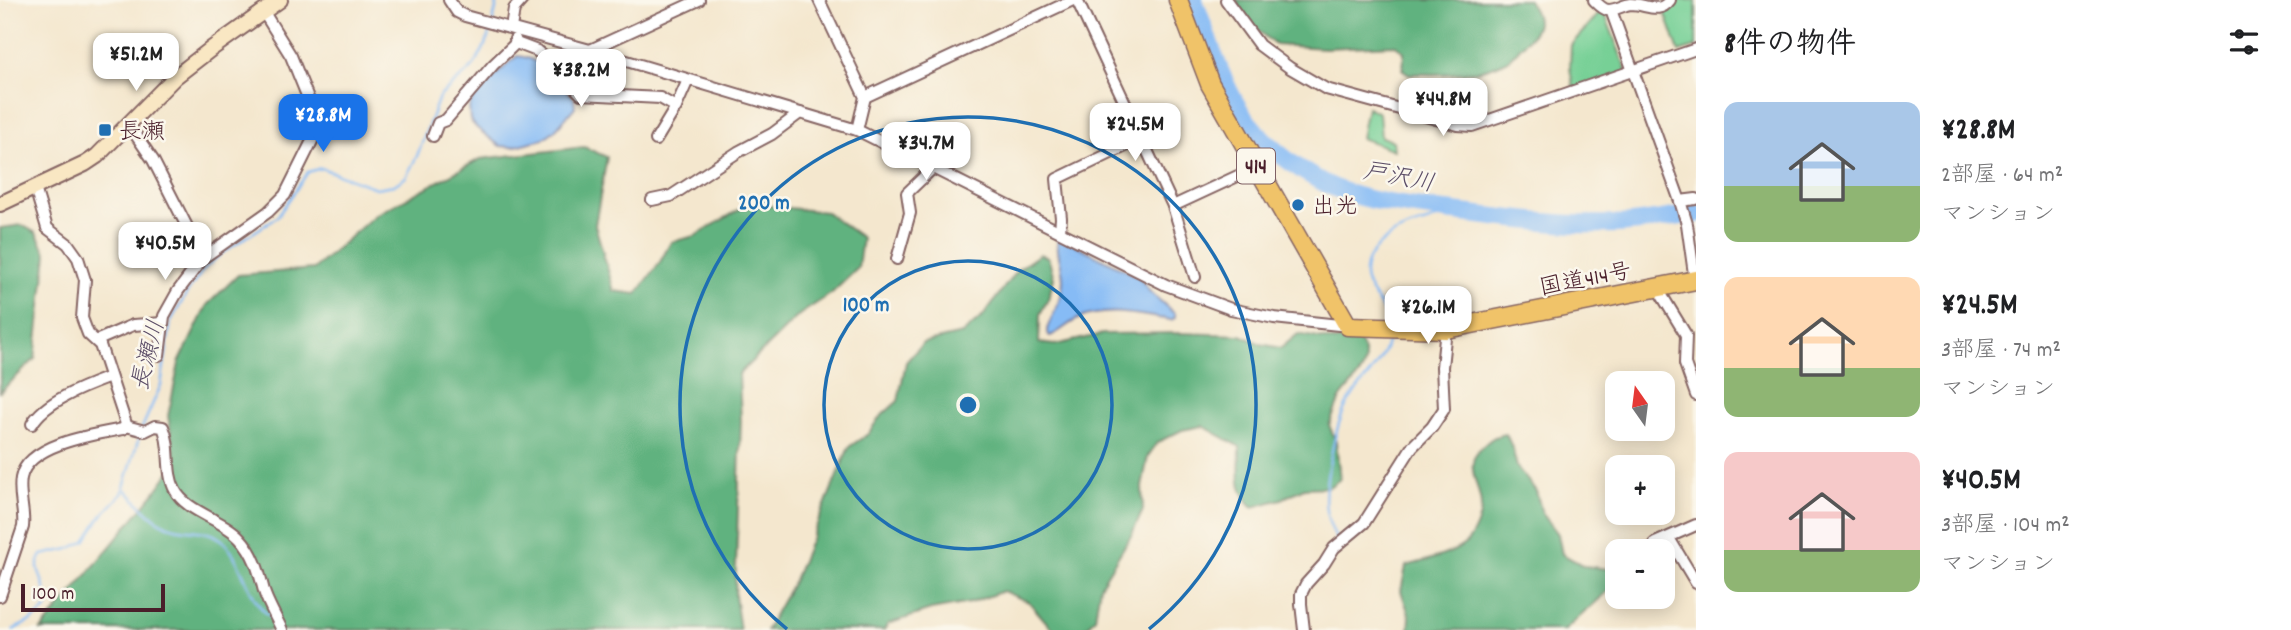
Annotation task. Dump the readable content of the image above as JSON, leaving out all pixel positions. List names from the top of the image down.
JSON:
{
  "streets": {
    "highway": ["414", "国道414号"]
  },
  "crossings": [
    ["414", "国道414号"]
  ],
  "water": ["戸沢川", "長瀬川"],
  "places": {
    "transit": ["長瀬"],
    "other": ["出光"]
  },
  "scale_bar": "100 m",
  "north": "top",
  "page": {
    "heading": "8件の物件",
    "price": [
      "¥51.2M",
      "¥38.2M",
      "¥44.8M",
      "¥28.8M",
      "¥24.5M",
      "¥34.7M",
      "¥40.5M",
      "¥26.1M"
    ],
    "list": [
      {
        "name": "¥28.8M",
        "note": "2部屋 · 64 m² · マンション"
      },
      {
        "name": "¥24.5M",
        "note": "3部屋 · 74 m² · マンション"
      },
      {
        "name": "¥40.5M",
        "note": "3部屋 · 104 m² · マンション"
      }
    ],
    "map_buttons": ["+", "−"],
    "scale": "100 m"
  },
  "rings": ["200 m", "100 m"]
}
